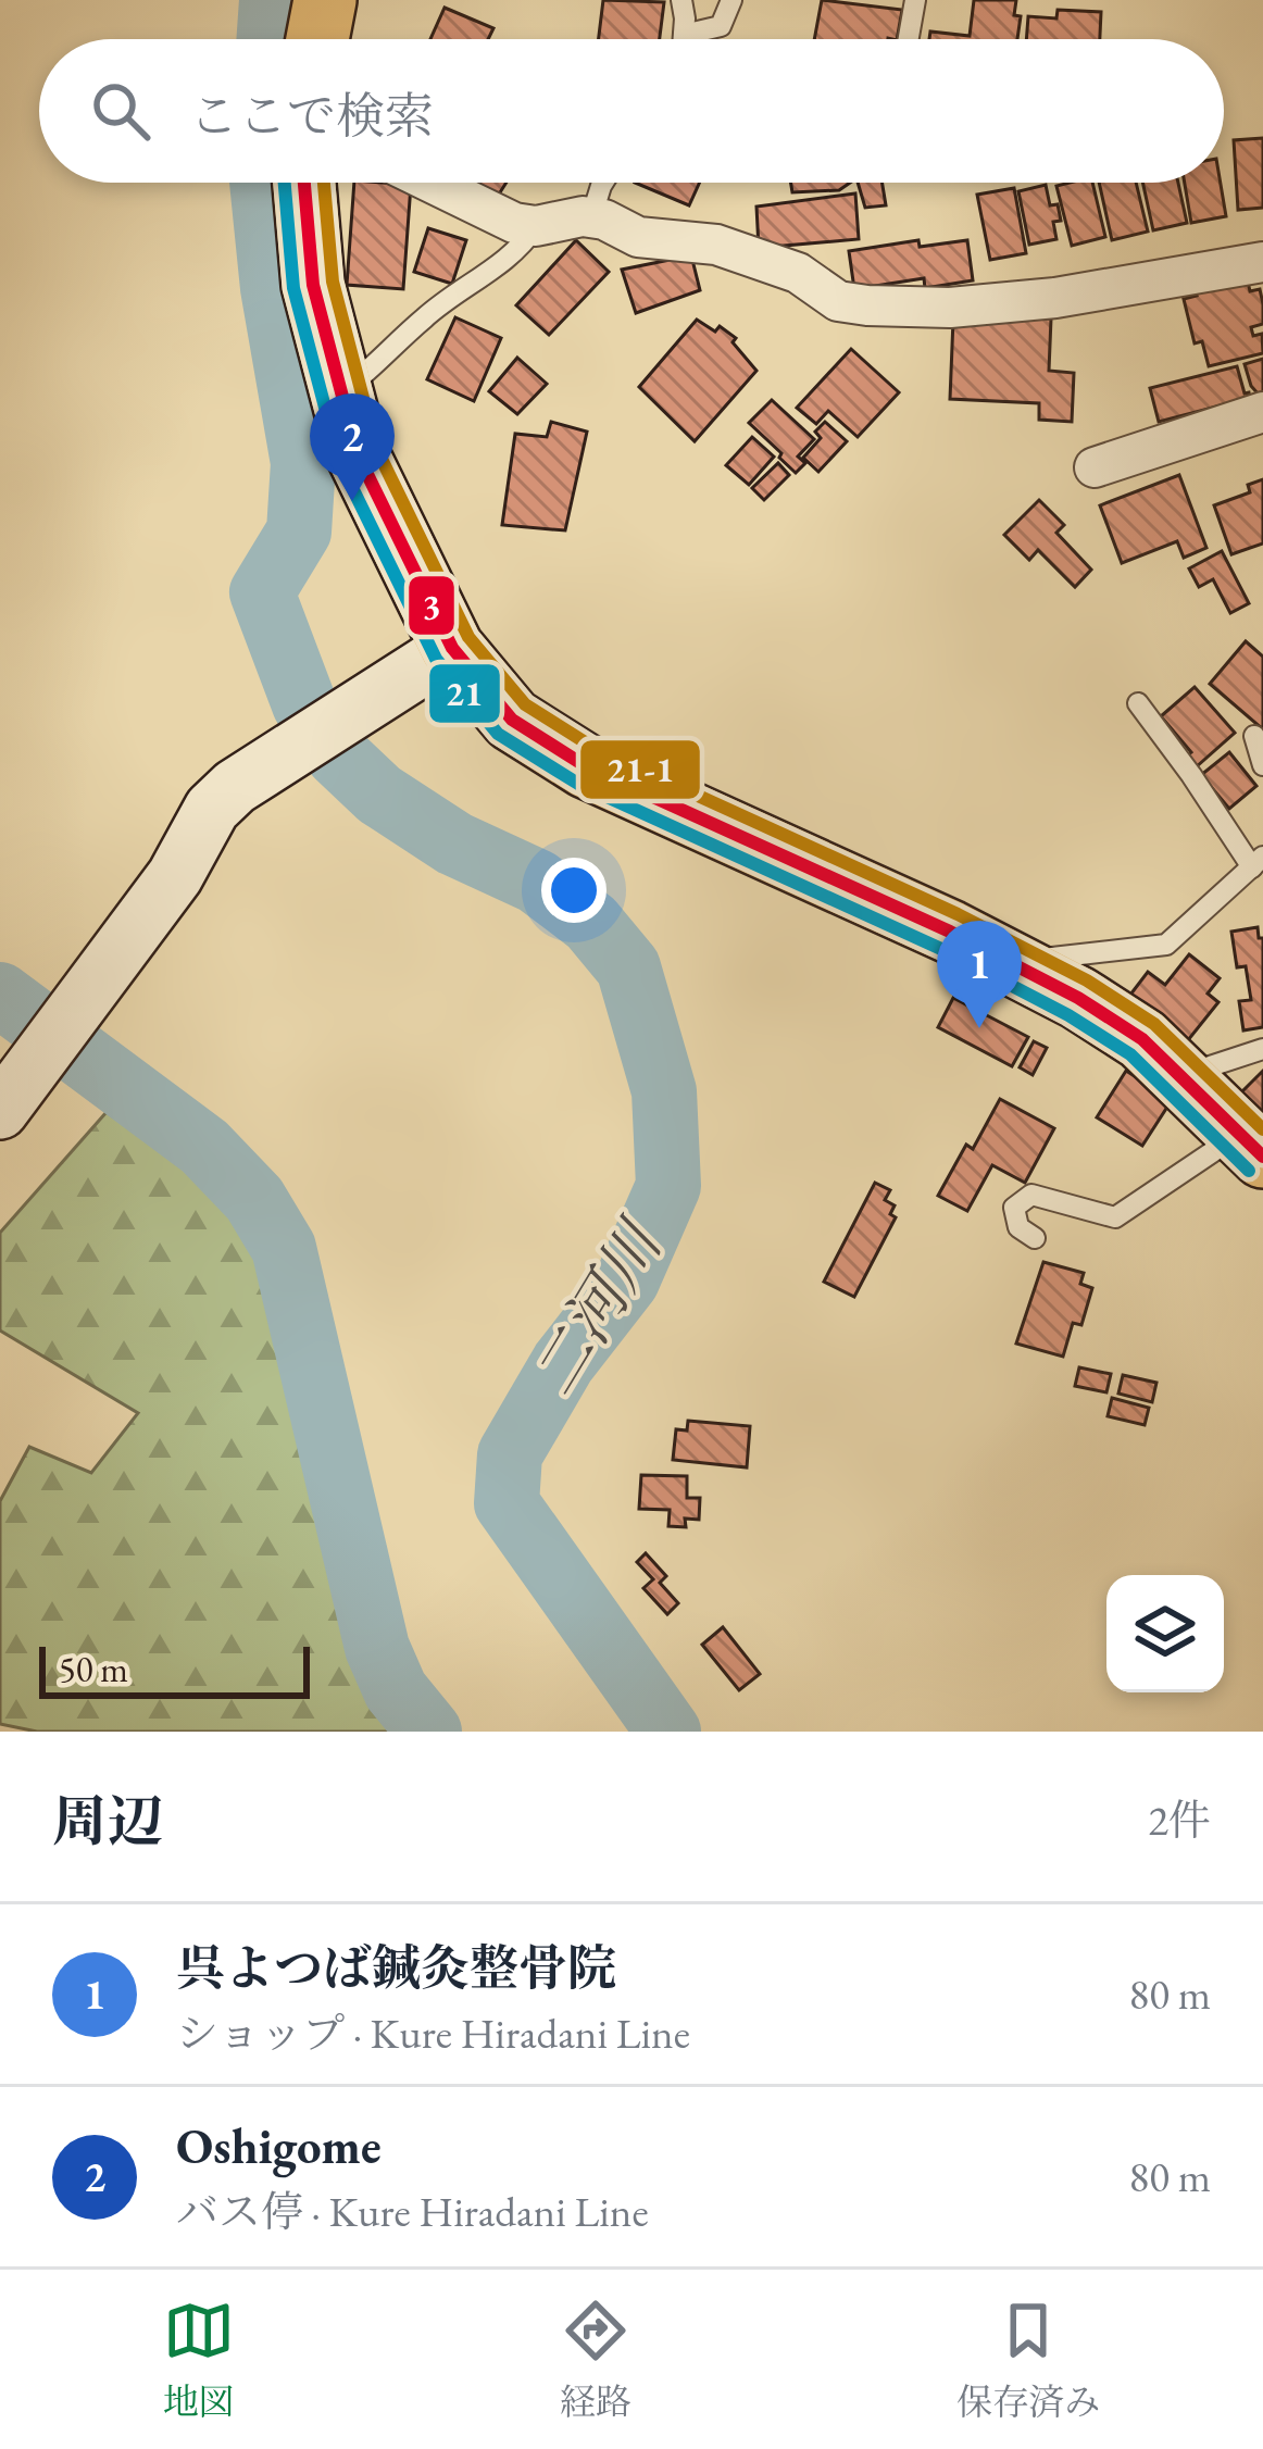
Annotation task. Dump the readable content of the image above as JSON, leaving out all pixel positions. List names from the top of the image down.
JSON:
{
  "water": ["二河川"],
  "lines": ["transit line 3", "transit line 21", "transit line 21-1"],
  "scale_bar": "50 m",
  "page": {
    "search": "ここで検索",
    "pins": ["2", "1"],
    "scale": "50 m",
    "heading": ["周辺", "2件"],
    "list": [
      {
        "mark": "1",
        "name": "呉よつば鍼灸整骨院",
        "note": "ショップ · Kure Hiradani Line",
        "value": "80 m"
      },
      {
        "mark": "2",
        "name": "Oshigome",
        "note": "バス停 · Kure Hiradani Line",
        "value": "80 m"
      }
    ],
    "nav": ["地図", "経路", "保存済み"]
  }
}
